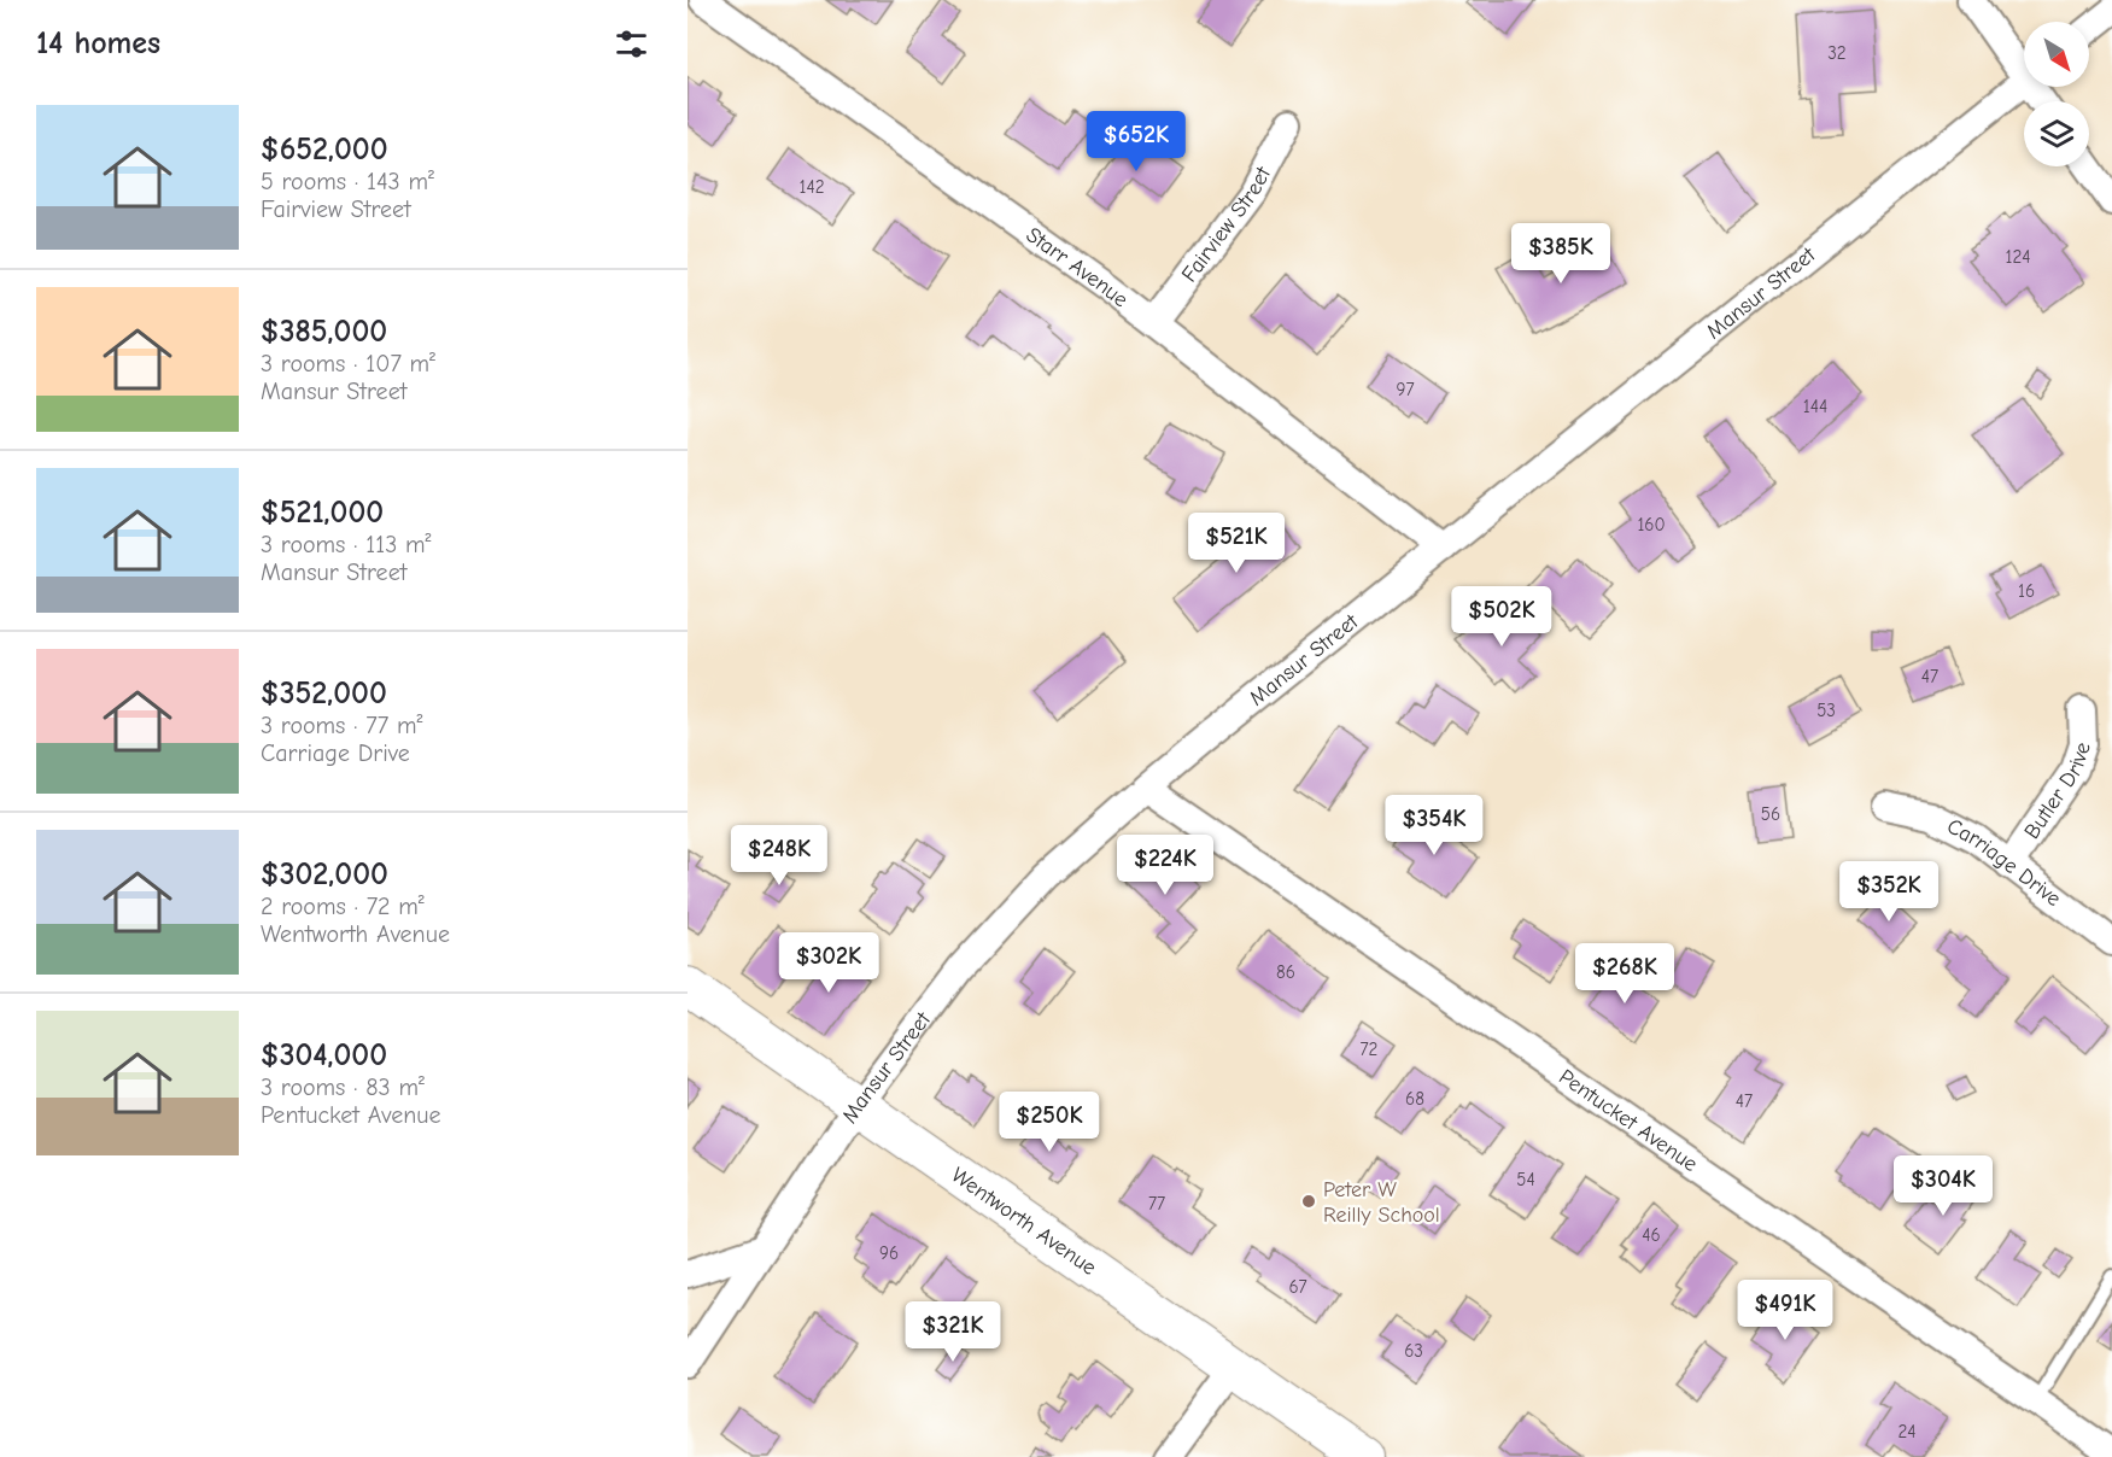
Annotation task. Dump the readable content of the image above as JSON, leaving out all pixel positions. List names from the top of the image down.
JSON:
{
  "streets": {
    "street": [
      "Fairview Street",
      "Starr Avenue",
      "Mansur Street",
      "Butler Drive",
      "Carriage Drive",
      "Pentucket Avenue",
      "Wentworth Avenue"
    ]
  },
  "crossings": [
    ["Fairview Street", "Starr Avenue"],
    ["Starr Avenue", "Mansur Street"],
    ["Mansur Street", "Pentucket Avenue"],
    ["Mansur Street", "Wentworth Avenue"],
    ["Butler Drive", "Carriage Drive"]
  ],
  "places": ["Peter W Reilly School"],
  "house_numbers": [
    "32",
    "142",
    "124",
    "97",
    "144",
    "160",
    "16",
    "47",
    "53",
    "56",
    "86",
    "72",
    "68",
    "47",
    "54",
    "77",
    "46",
    "96",
    "67",
    "63",
    "24"
  ],
  "north": "bottom right",
  "page": {
    "heading": "14 homes",
    "list": [
      {
        "name": "$652,000",
        "note": "5 rooms · 143 m² · Fairview Street"
      },
      {
        "name": "$385,000",
        "note": "3 rooms · 107 m² · Mansur Street"
      },
      {
        "name": "$521,000",
        "note": "3 rooms · 113 m² · Mansur Street"
      },
      {
        "name": "$352,000",
        "note": "3 rooms · 77 m² · Carriage Drive"
      },
      {
        "name": "$302,000",
        "note": "2 rooms · 72 m² · Wentworth Avenue"
      },
      {
        "name": "$304,000",
        "note": "3 rooms · 83 m² · Pentucket Avenue"
      }
    ],
    "price": [
      "$652K",
      "$385K",
      "$521K",
      "$502K",
      "$354K",
      "$248K",
      "$224K",
      "$352K",
      "$302K",
      "$268K",
      "$250K",
      "$304K",
      "$491K",
      "$321K"
    ]
  }
}
